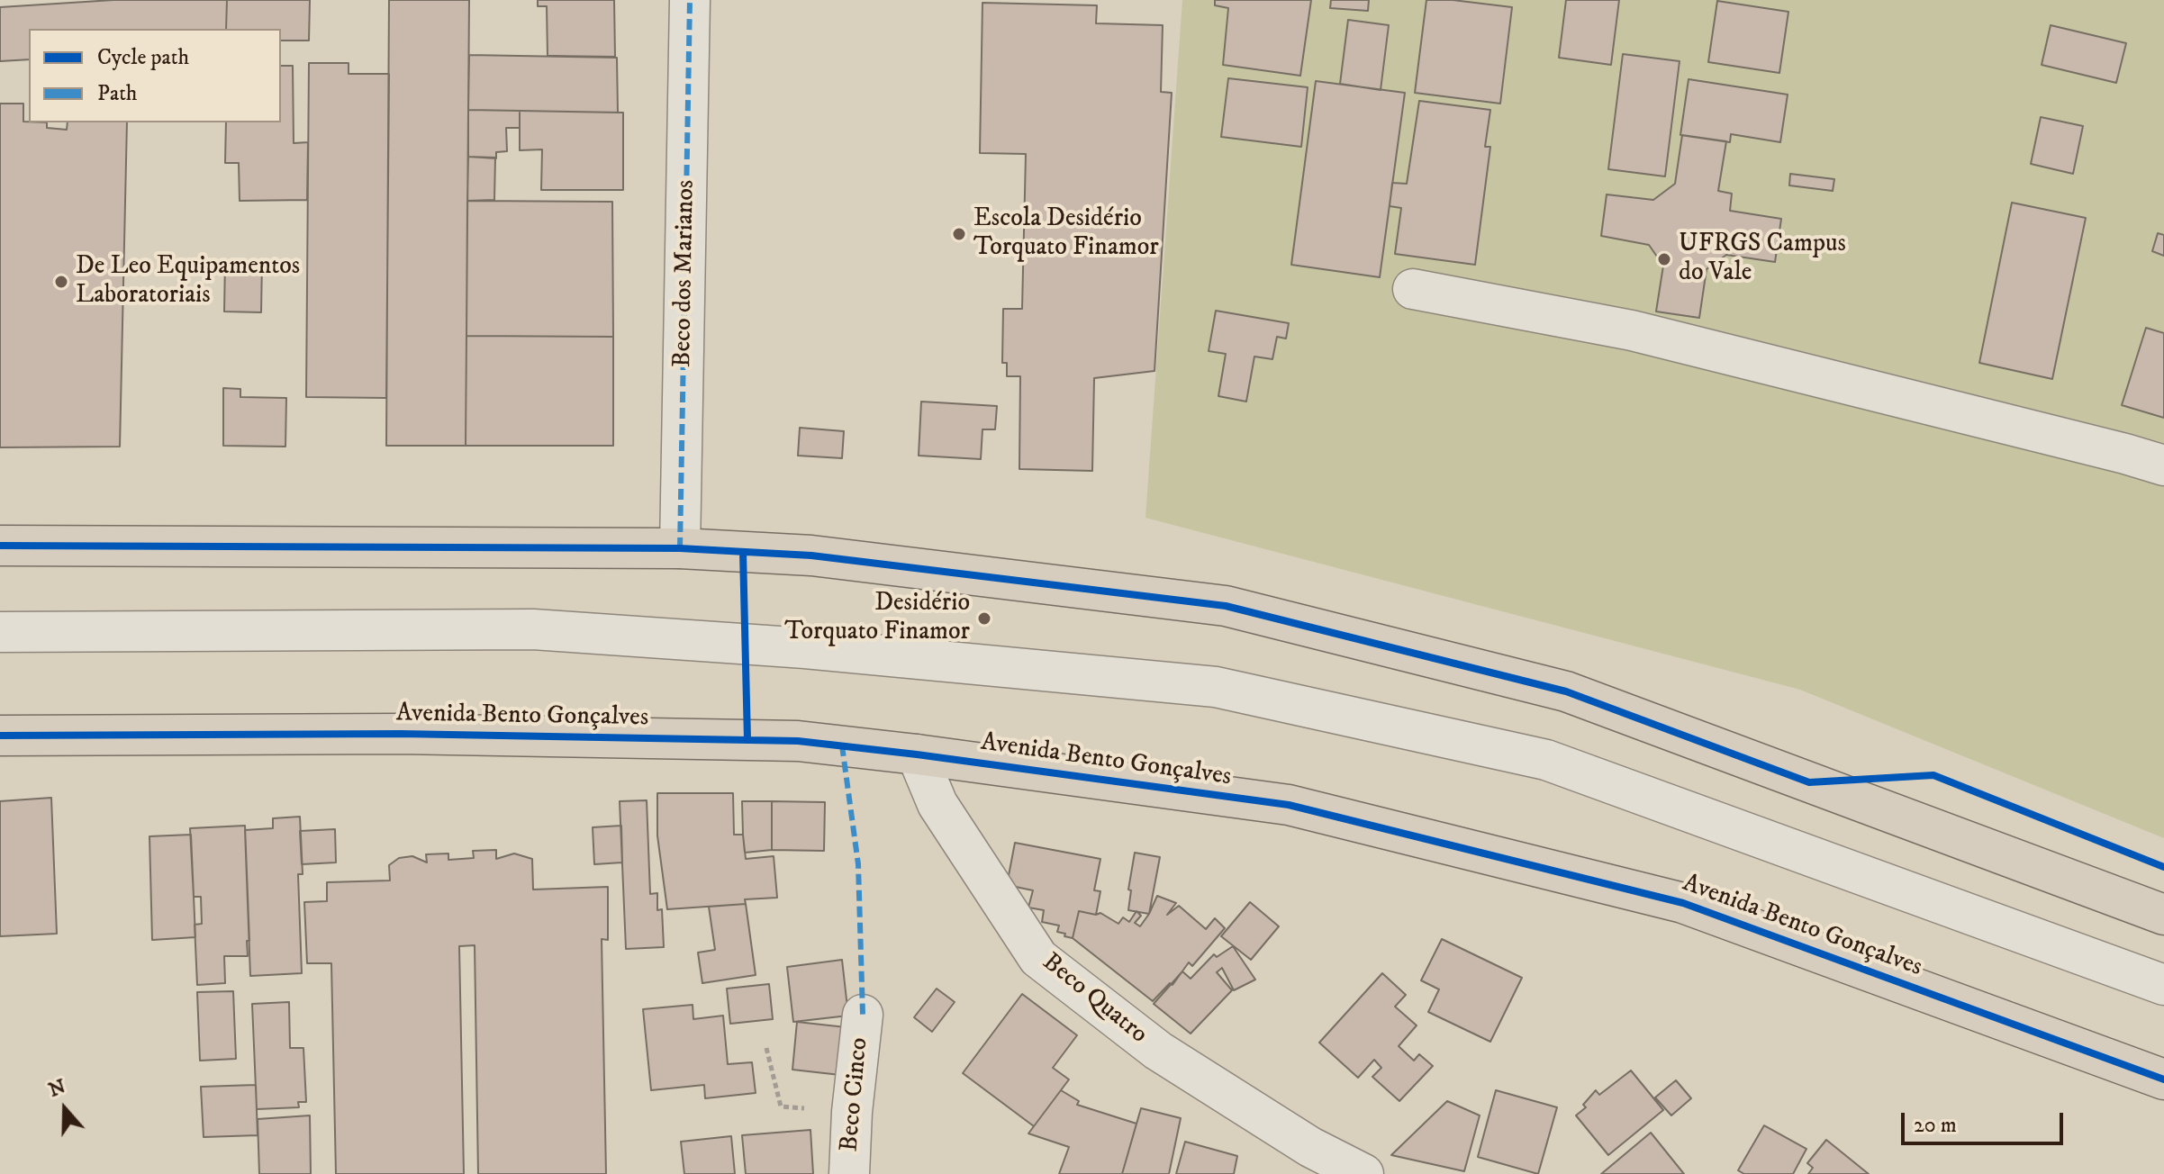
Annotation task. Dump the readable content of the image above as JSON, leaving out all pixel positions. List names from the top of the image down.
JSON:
{
  "streets": {
    "main road": ["Avenida Bento Gonçalves"],
    "street": ["Beco dos Marianos", "Beco Quatro", "Beco Cinco"]
  },
  "crossings": [
    ["Avenida Bento Gonçalves", "Beco Quatro"]
  ],
  "places": [
    "Escola Desidério Torquato Finamor",
    "UFRGS Campus do Vale",
    "De Leo Equipamentos Laboratoriais",
    "Desidério Torquato Finamor"
  ],
  "legend": ["Cycle path", "Path"],
  "scale_bar": "20 m",
  "north": "top"
}
